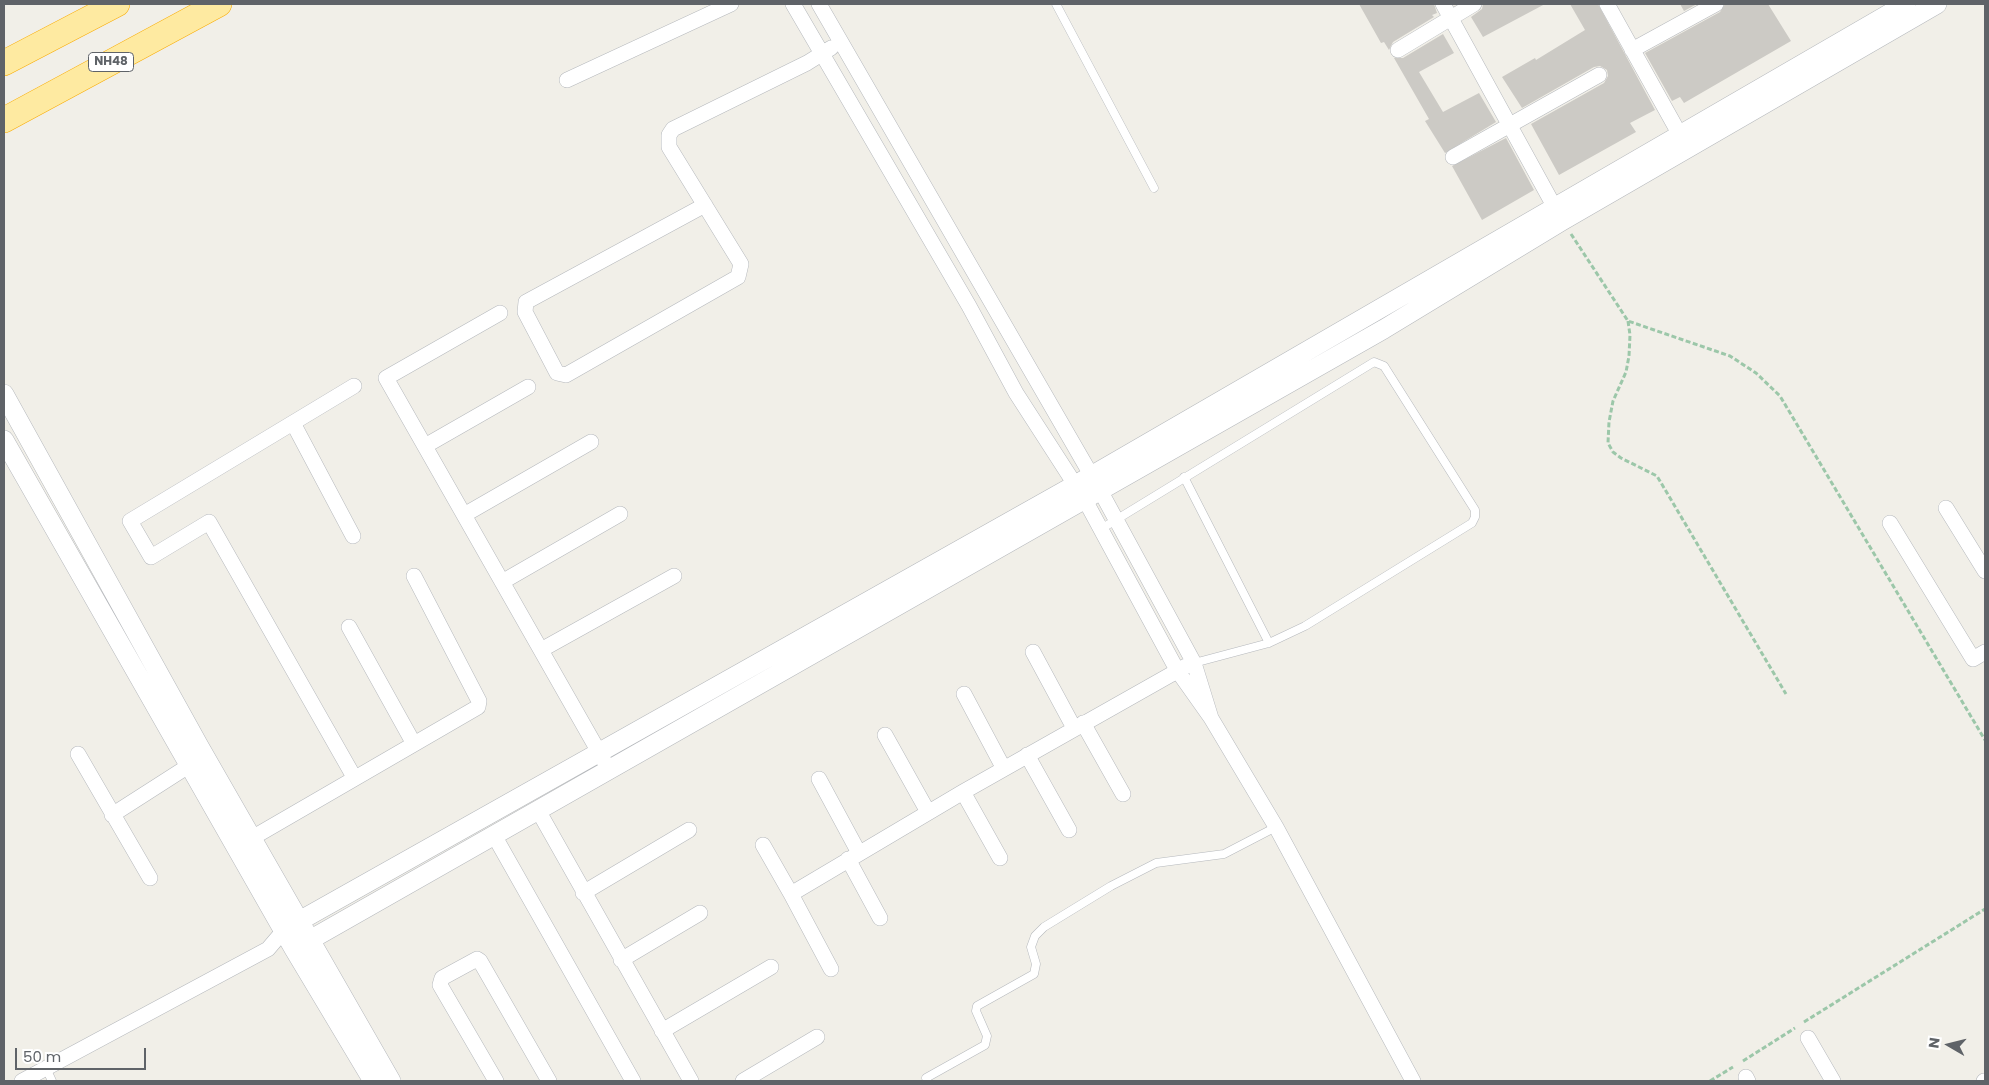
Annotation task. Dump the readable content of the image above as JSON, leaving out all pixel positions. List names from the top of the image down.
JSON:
{
  "streets": {
    "highway": ["NH48"]
  },
  "scale_bar": "50 m",
  "north": "left"
}
